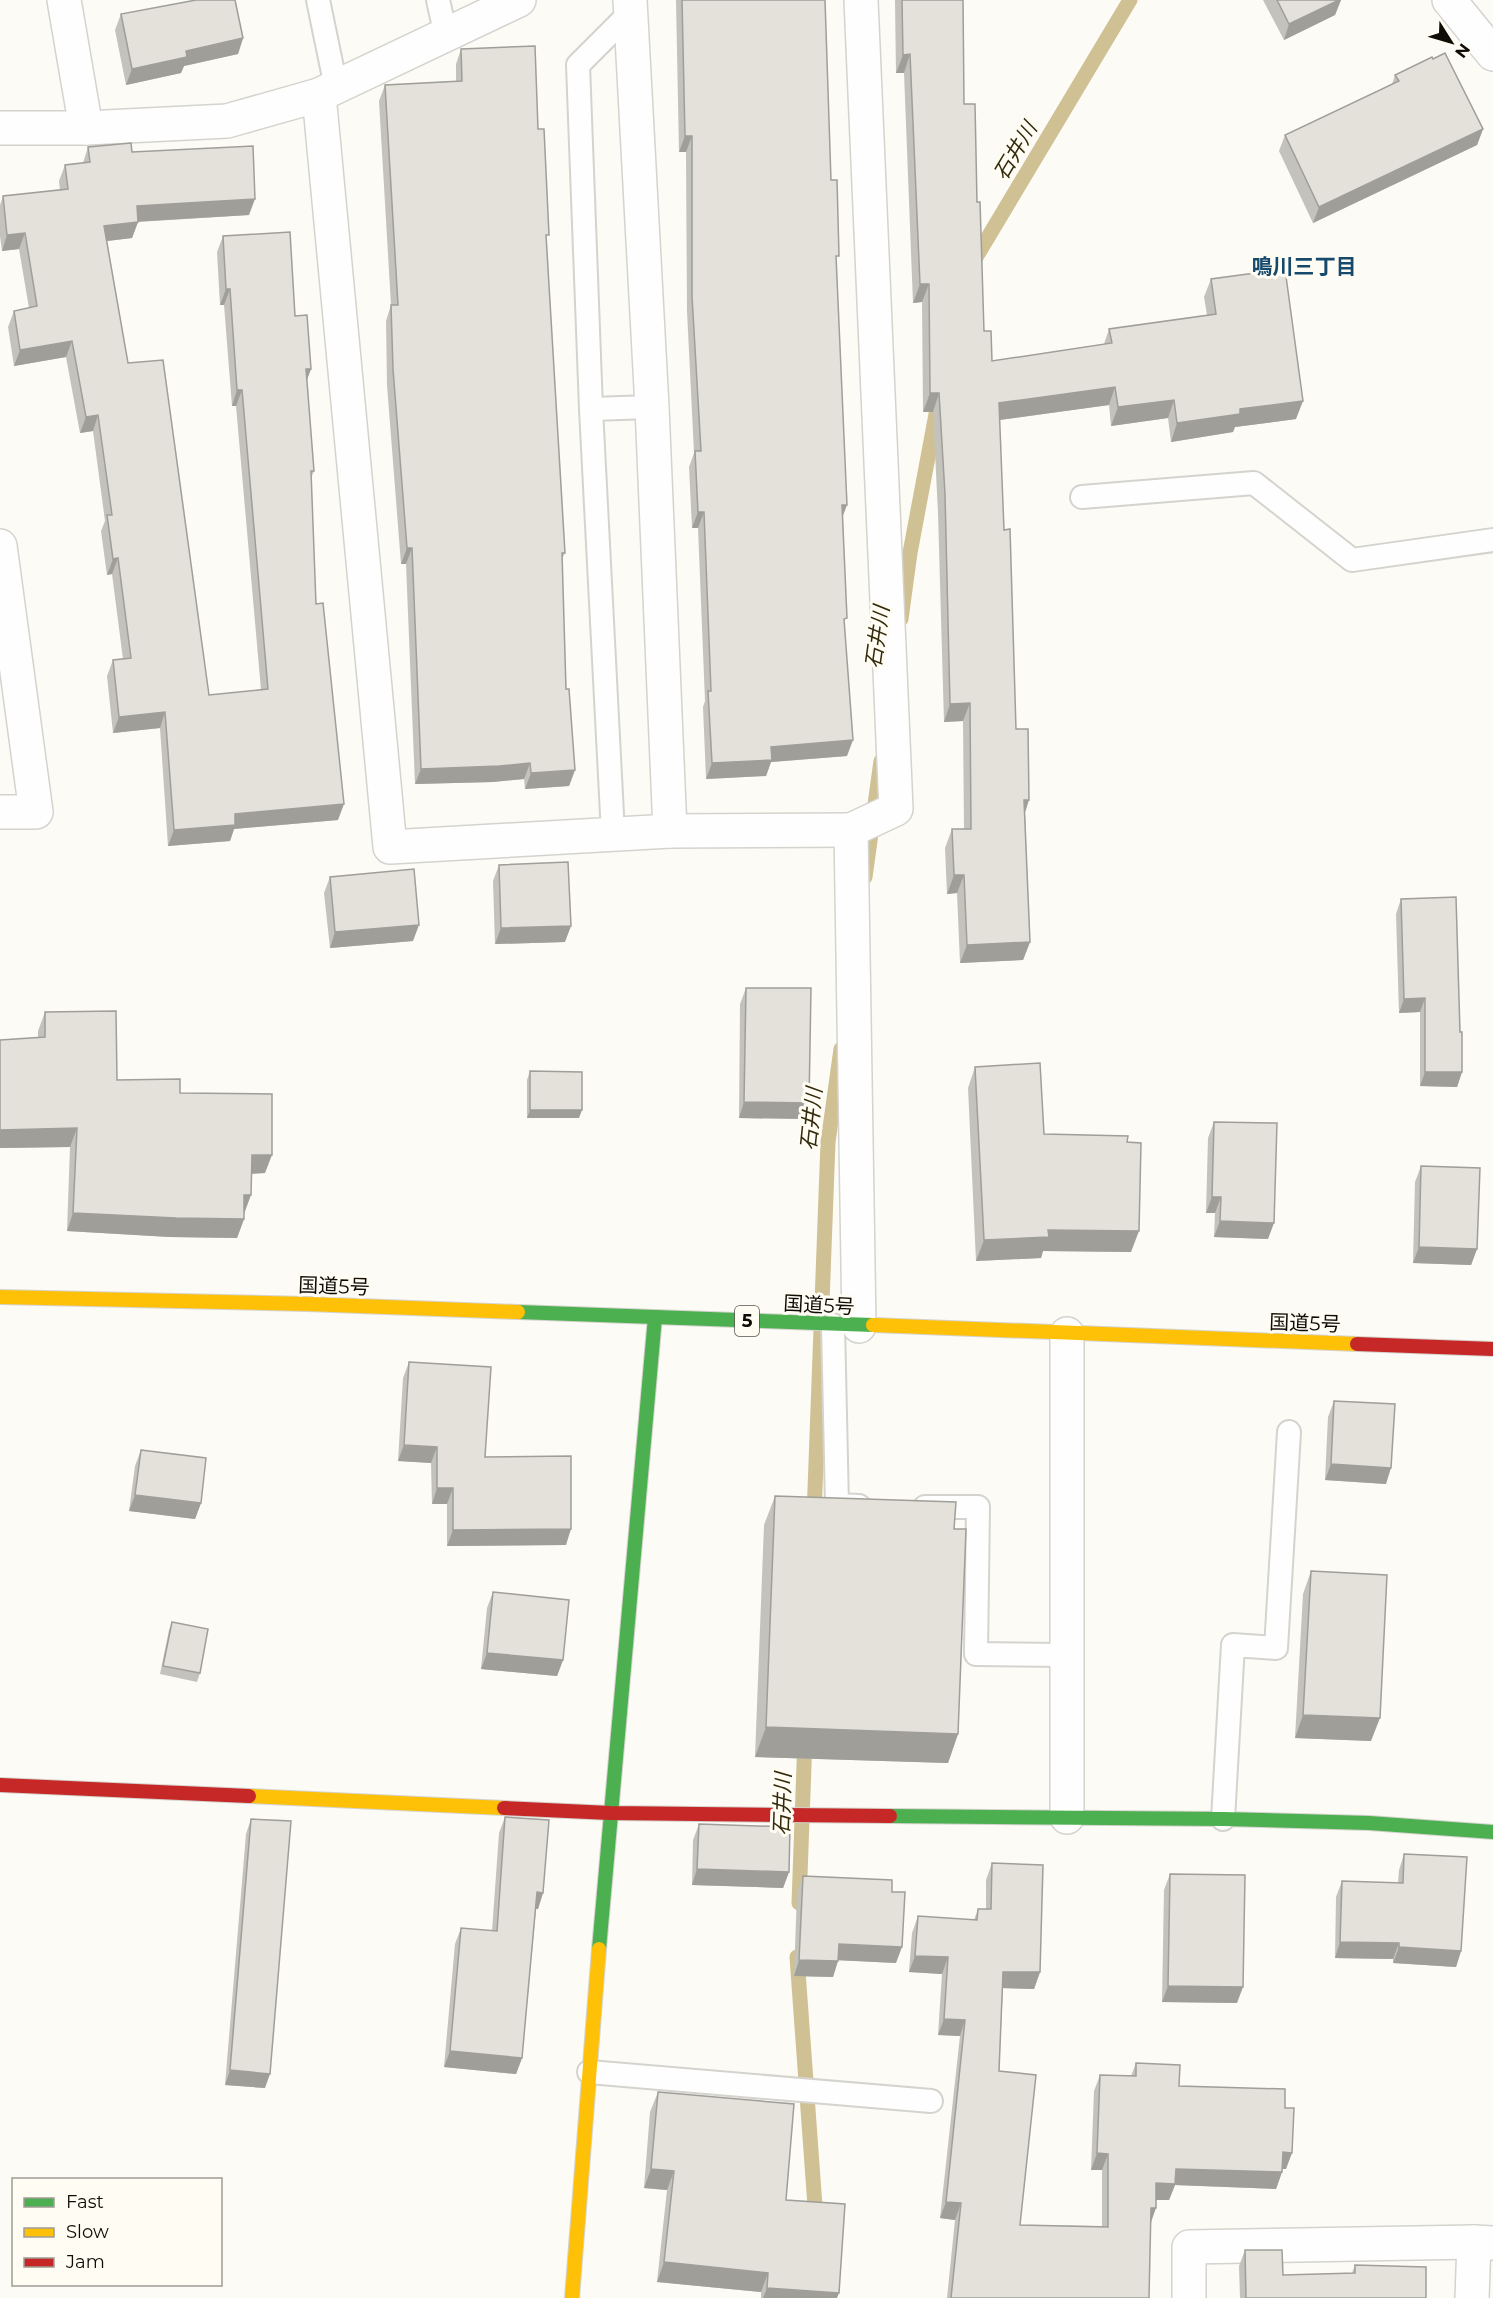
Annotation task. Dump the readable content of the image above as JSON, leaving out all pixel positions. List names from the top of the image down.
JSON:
{
  "streets": {
    "main road": ["国道5号", "5"]
  },
  "districts": ["鳴川三丁目"],
  "water": ["石井川"],
  "legend": ["Fast", "Slow", "Jam"],
  "north": "bottom right"
}
